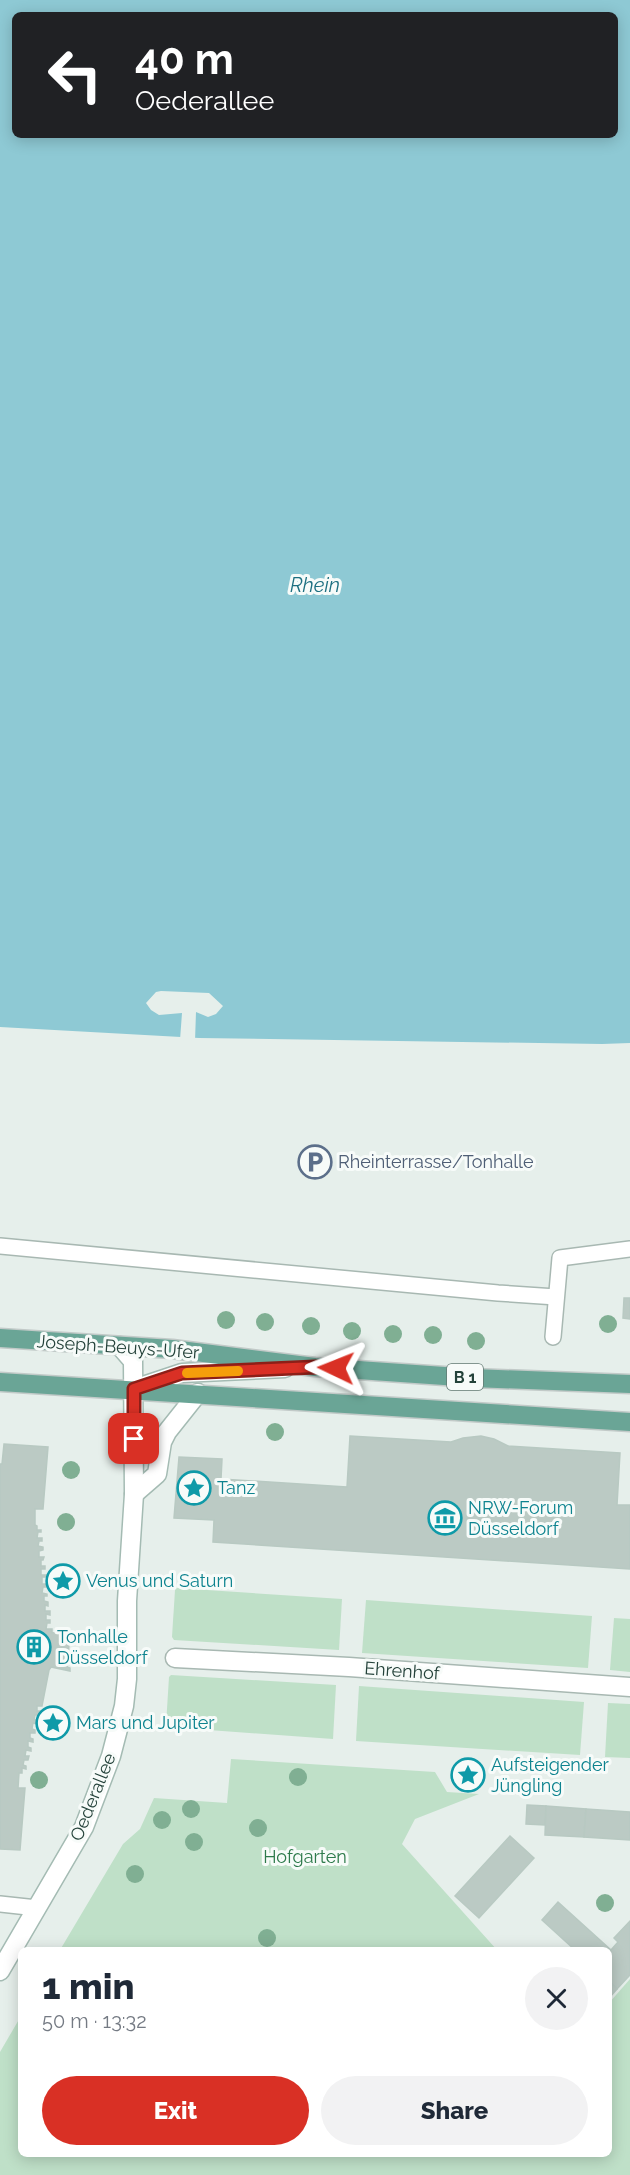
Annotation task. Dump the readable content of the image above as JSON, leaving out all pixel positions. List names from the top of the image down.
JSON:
{
  "streets": {
    "main road": [
      "Joseph-Beuys-Ufer",
      "B 1",
      "Ehrenhof",
      "Oederallee"
    ]
  },
  "crossings": [
    ["Joseph-Beuys-Ufer", "Oederallee"],
    ["B 1", "Oederallee"]
  ],
  "water": ["Rhein"],
  "parks": ["Hofgarten"],
  "places": {
    "parking": ["Rheinterrasse/Tonhalle"],
    "place": [
      "Tanz",
      "Venus und Saturn",
      "Mars und Jupiter",
      "Aufsteigender Jüngling"
    ],
    "museum": ["NRW-Forum Düsseldorf"],
    "building": ["Tonhalle Düsseldorf"]
  },
  "page": {
    "turn": ["40 m", "Oederallee"],
    "heading": ["1 min", "50 m · 13:32"],
    "buttons": ["Exit", "Share"]
  }
}
